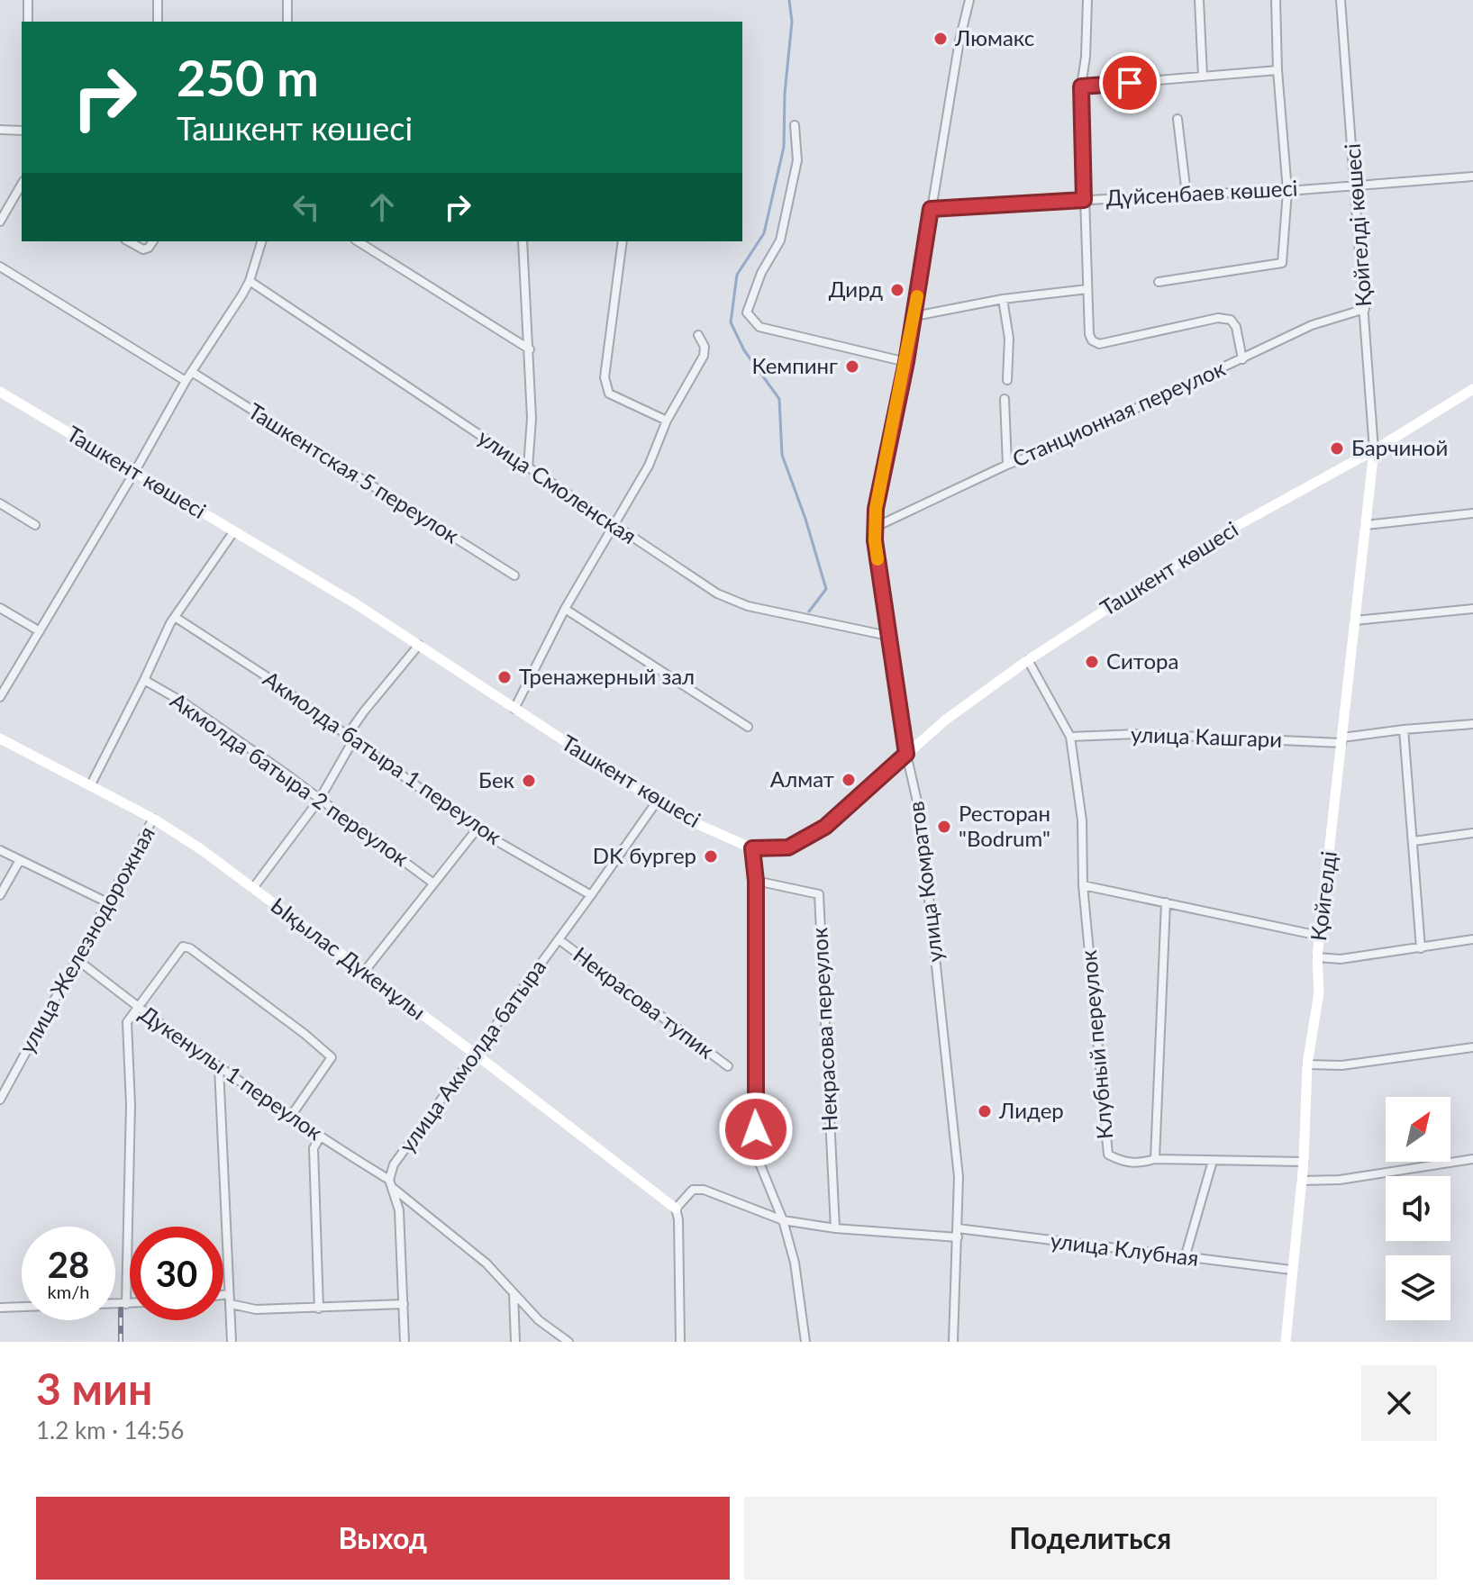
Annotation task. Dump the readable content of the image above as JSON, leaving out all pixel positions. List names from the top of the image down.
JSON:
{
  "streets": {
    "main road": ["Ташкент көшесі", "Қойгелді", "Ықылас Дүкенұлы"],
    "street": [
      "Дүйсенбаев көшесі",
      "Қойгелді көшесі",
      "Станционная переулок",
      "Ташкентская 5 переулок",
      "улица Смоленская",
      "улица Кашгари",
      "Акмолда батыра 1 переулок",
      "Акмолда батыра 2 переулок",
      "улица Комратов",
      "улица Железнодорожная",
      "Некрасова тупик",
      "Некрасова переулок",
      "Клубный переулок",
      "улица Акмолда батыра",
      "Дукенулы 1 переулок",
      "улица Клубная"
    ]
  },
  "crossings": [
    ["Дүйсенбаев көшесі", "Қойгелді көшесі"],
    ["Дүйсенбаев көшесі", "улица Комратов"],
    ["Қойгелді көшесі", "Станционная переулок"],
    ["Қойгелді көшесі", "Ташкент көшесі"],
    ["Қойгелді көшесі", "Қойгелді"],
    ["Станционная переулок", "улица Комратов"],
    ["Ташкент көшесі", "улица Комратов"],
    ["Ташкент көшесі", "Қойгелді"],
    ["Ташкент көшесі", "Клубный переулок"],
    ["Ташкент көшесі", "улица Акмолда батыра"],
    ["улица Смоленская", "улица Комратов"],
    ["улица Кашгари", "Қойгелді"],
    ["улица Кашгари", "Клубный переулок"],
    ["Акмолда батыра 1 переулок", "улица Акмолда батыра"],
    ["улица Комратов", "улица Клубная"],
    ["Қойгелді", "Клубный переулок"],
    ["Қойгелді", "улица Клубная"],
    ["улица Железнодорожная", "Ықылас Дүкенұлы"],
    ["улица Железнодорожная", "Дукенулы 1 переулок"],
    ["Ықылас Дүкенұлы", "улица Акмолда батыра"],
    ["Некрасова тупик", "улица Акмолда батыра"],
    ["улица Акмолда батыра", "Дукенулы 1 переулок"]
  ],
  "places": [
    "Люмакс",
    "Дирд",
    "Кемпинг",
    "Барчиной",
    "Ситора",
    "Тренажерный зал",
    "Алмат",
    "Бек",
    "Ресторан \"Bodrum\"",
    "DK бургер",
    "Лидер"
  ],
  "north": "top right",
  "page": {
    "turn": ["250 m", "Ташкент көшесі"],
    "speed": "28 km/h",
    "limit": "30",
    "heading": ["3 мин", "1.2 km · 14:56"],
    "buttons": ["Выход", "Поделиться"]
  }
}
